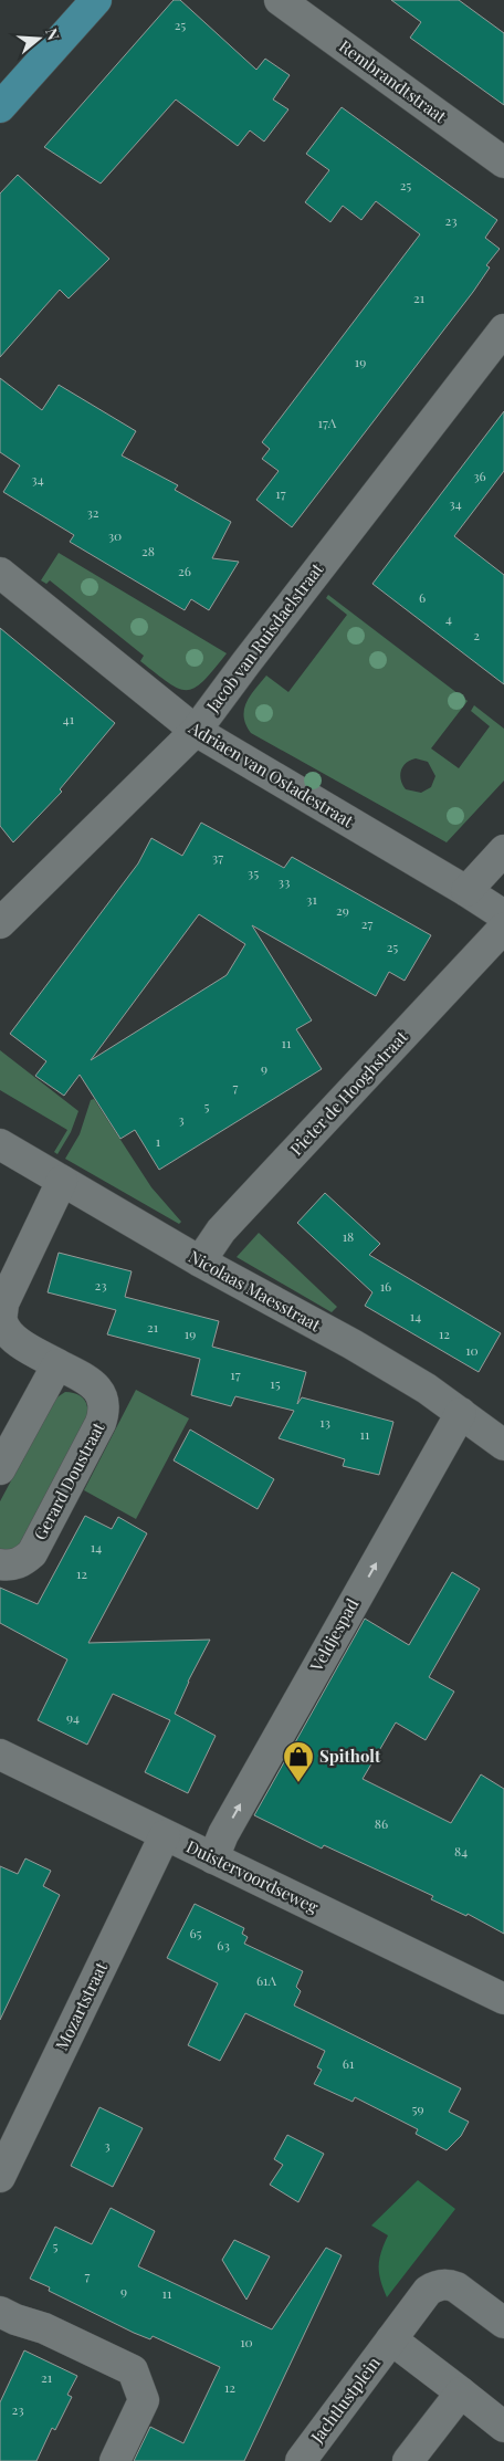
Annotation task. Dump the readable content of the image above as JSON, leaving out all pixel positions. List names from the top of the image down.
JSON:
{
  "streets": {
    "street": [
      "Rembrandtstraat",
      "Jacob van Ruisdaelstraat",
      "Adriaen van Ostadestraat",
      "Pieter de Hooghstraat",
      "Nicolaas Maesstraat",
      "Gerard Doustraat",
      "Veldjespad",
      "Duistervoordseweg",
      "Mozartstraat",
      "Jachtlustplein"
    ]
  },
  "crossings": [
    ["Jacob van Ruisdaelstraat", "Adriaen van Ostadestraat"],
    ["Pieter de Hooghstraat", "Nicolaas Maesstraat"],
    ["Nicolaas Maesstraat", "Gerard Doustraat"],
    ["Nicolaas Maesstraat", "Veldjespad"],
    ["Veldjespad", "Duistervoordseweg"],
    ["Duistervoordseweg", "Mozartstraat"]
  ],
  "one_way": ["Veldjespad"],
  "places": {
    "shop": ["Spitholt"]
  },
  "house_numbers": [
    "25",
    "25",
    "23",
    "21",
    "19",
    "17A",
    "36",
    "34",
    "17",
    "34",
    "32",
    "30",
    "28",
    "26",
    "6",
    "4",
    "2",
    "41",
    "37",
    "35",
    "33",
    "31",
    "29",
    "27",
    "25",
    "11",
    "9",
    "7",
    "5",
    "3",
    "1",
    "18",
    "23",
    "16",
    "14",
    "21",
    "19",
    "12",
    "10",
    "17",
    "15",
    "13",
    "11",
    "14",
    "12",
    "94",
    "86",
    "84",
    "65",
    "63",
    "61A",
    "61",
    "59",
    "3",
    "5",
    "7",
    "9",
    "11",
    "10",
    "21",
    "12",
    "23"
  ],
  "north": "right"
}
